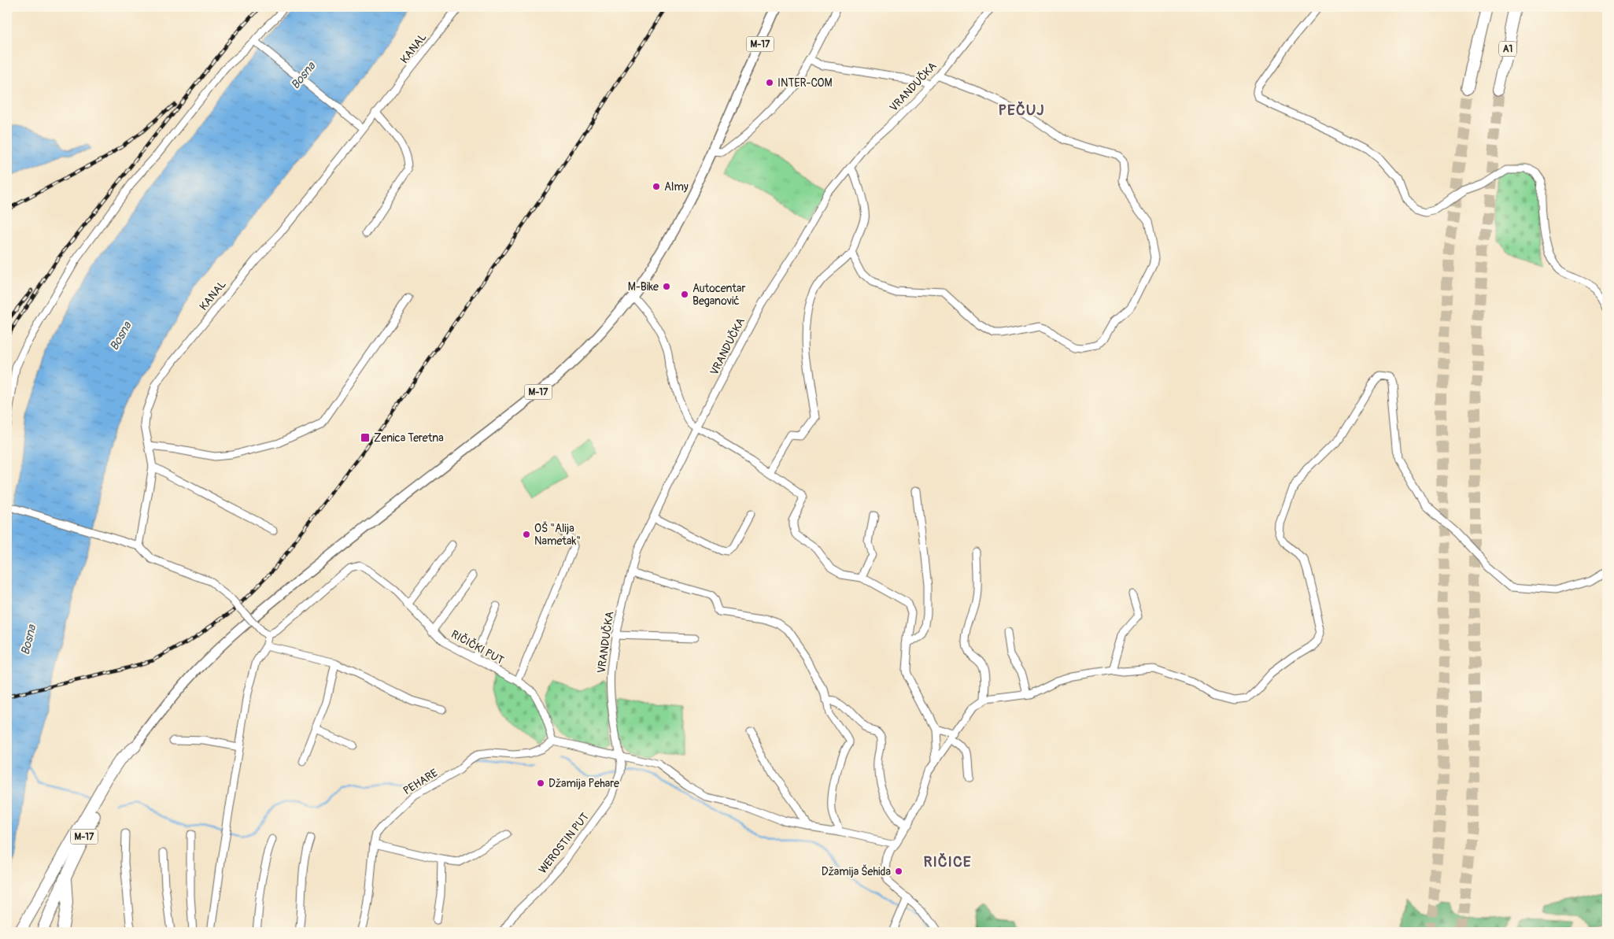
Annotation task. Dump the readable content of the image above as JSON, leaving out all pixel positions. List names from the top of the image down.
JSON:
{
  "streets": {
    "highway": ["M-17", "A1"],
    "street": [
      "KANAL",
      "VRANDUČKA",
      "RIČIČKI PUT",
      "PEHARE",
      "WEROSTIN PUT"
    ]
  },
  "crossings": [
    ["VRANDUČKA", "WEROSTIN PUT"],
    ["RIČIČKI PUT", "PEHARE"]
  ],
  "districts": ["PEČUJ", "RIČICE"],
  "water": ["Bosna"],
  "places": {
    "other": [
      "INTER-COM",
      "Almy",
      "M-Bike",
      "Autocentar Beganović",
      "OŠ \"Alija Nametak\"",
      "Džamija Pehare",
      "Džamija Šehida"
    ],
    "transit": ["Zenica Teretna"]
  }
}
